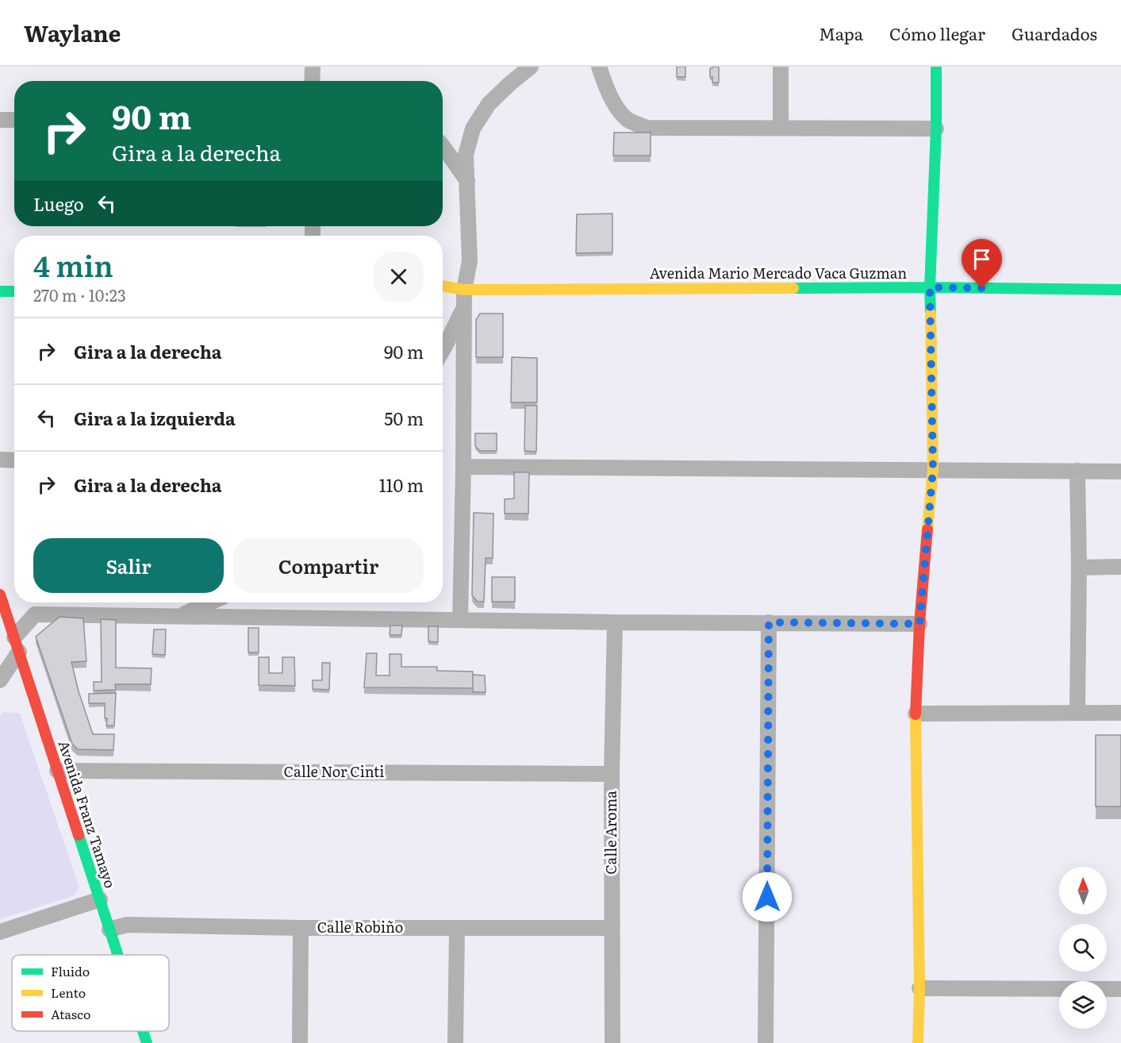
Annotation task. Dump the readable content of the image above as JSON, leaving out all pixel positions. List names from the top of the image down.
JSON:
{
  "streets": {
    "street": [
      "Avenida Mario Mercado Vaca Guzman",
      "Calle Nor Cinti",
      "Avenida Franz Tamayo",
      "Calle Aroma",
      "Calle Robiño"
    ]
  },
  "crossings": [
    ["Calle Nor Cinti", "Avenida Franz Tamayo"],
    ["Calle Nor Cinti", "Calle Aroma"],
    ["Avenida Franz Tamayo", "Calle Robiño"],
    ["Calle Aroma", "Calle Robiño"]
  ],
  "legend": ["Fluido", "Lento", "Atasco"],
  "north": "top",
  "page": {
    "header": "Waylane",
    "nav": ["Mapa", "Cómo llegar", "Guardados"],
    "turn": ["90 m", "Gira a la derecha"],
    "then": "Luego",
    "heading": ["4 min", "270 m · 10:23"],
    "list": [
      {
        "name": "Gira a la derecha",
        "value": "90 m"
      },
      {
        "name": "Gira a la izquierda",
        "value": "50 m"
      },
      {
        "name": "Gira a la derecha",
        "value": "110 m"
      }
    ],
    "buttons": ["Salir", "Compartir"]
  }
}
